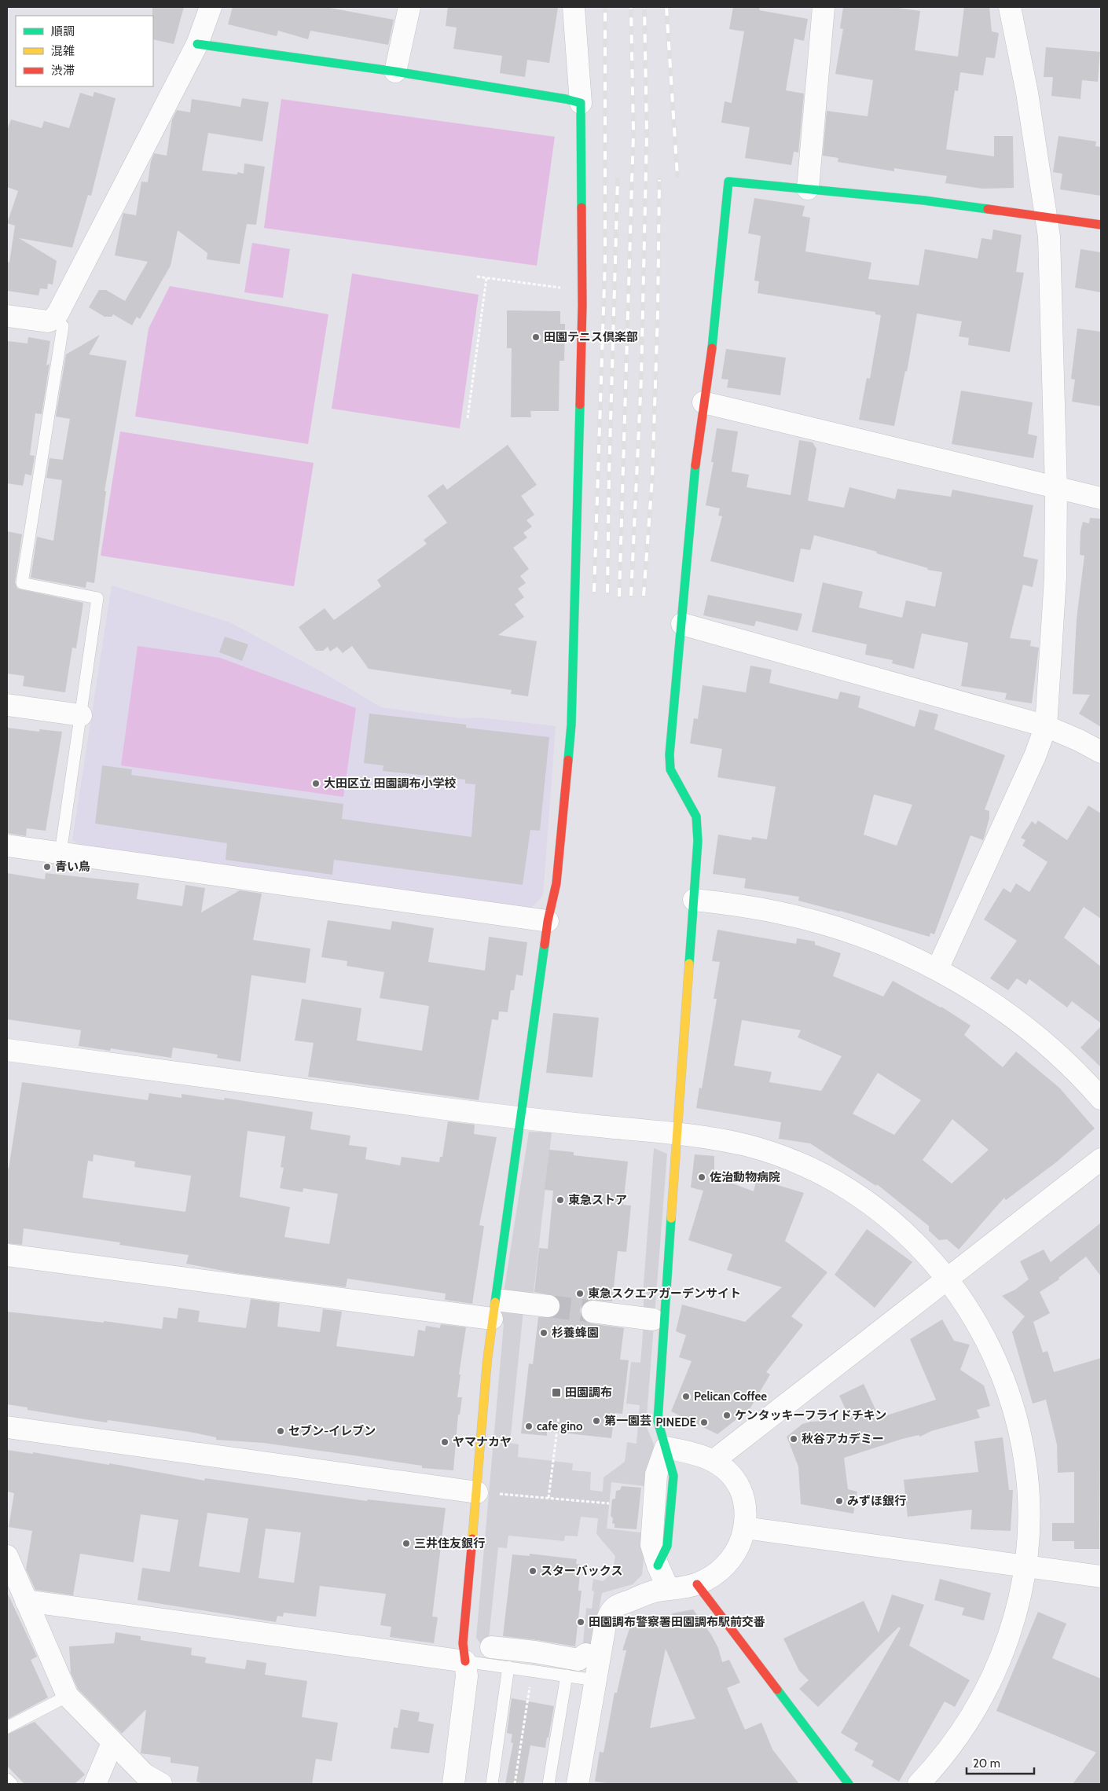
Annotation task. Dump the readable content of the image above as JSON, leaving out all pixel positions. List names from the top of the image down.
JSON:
{
  "places": {
    "other": [
      "田園テニス倶楽部",
      "大田区立 田園調布小学校",
      "青い鳥",
      "佐治動物病院",
      "東急ストア",
      "東急スクエアガーデンサイト",
      "杉養蜂園",
      "Pelican Coffee",
      "ケンタッキーフライドチキン",
      "第一園芸",
      "PINEDE",
      "cafe gino",
      "セブン-イレブン",
      "秋谷アカデミー",
      "ヤマナカヤ",
      "みずほ銀行",
      "三井住友銀行",
      "スターバックス",
      "田園調布警察署田園調布駅前交番"
    ],
    "transit": ["田園調布"]
  },
  "legend": ["順調", "混雑", "渋滞"],
  "scale_bar": "20 m"
}
